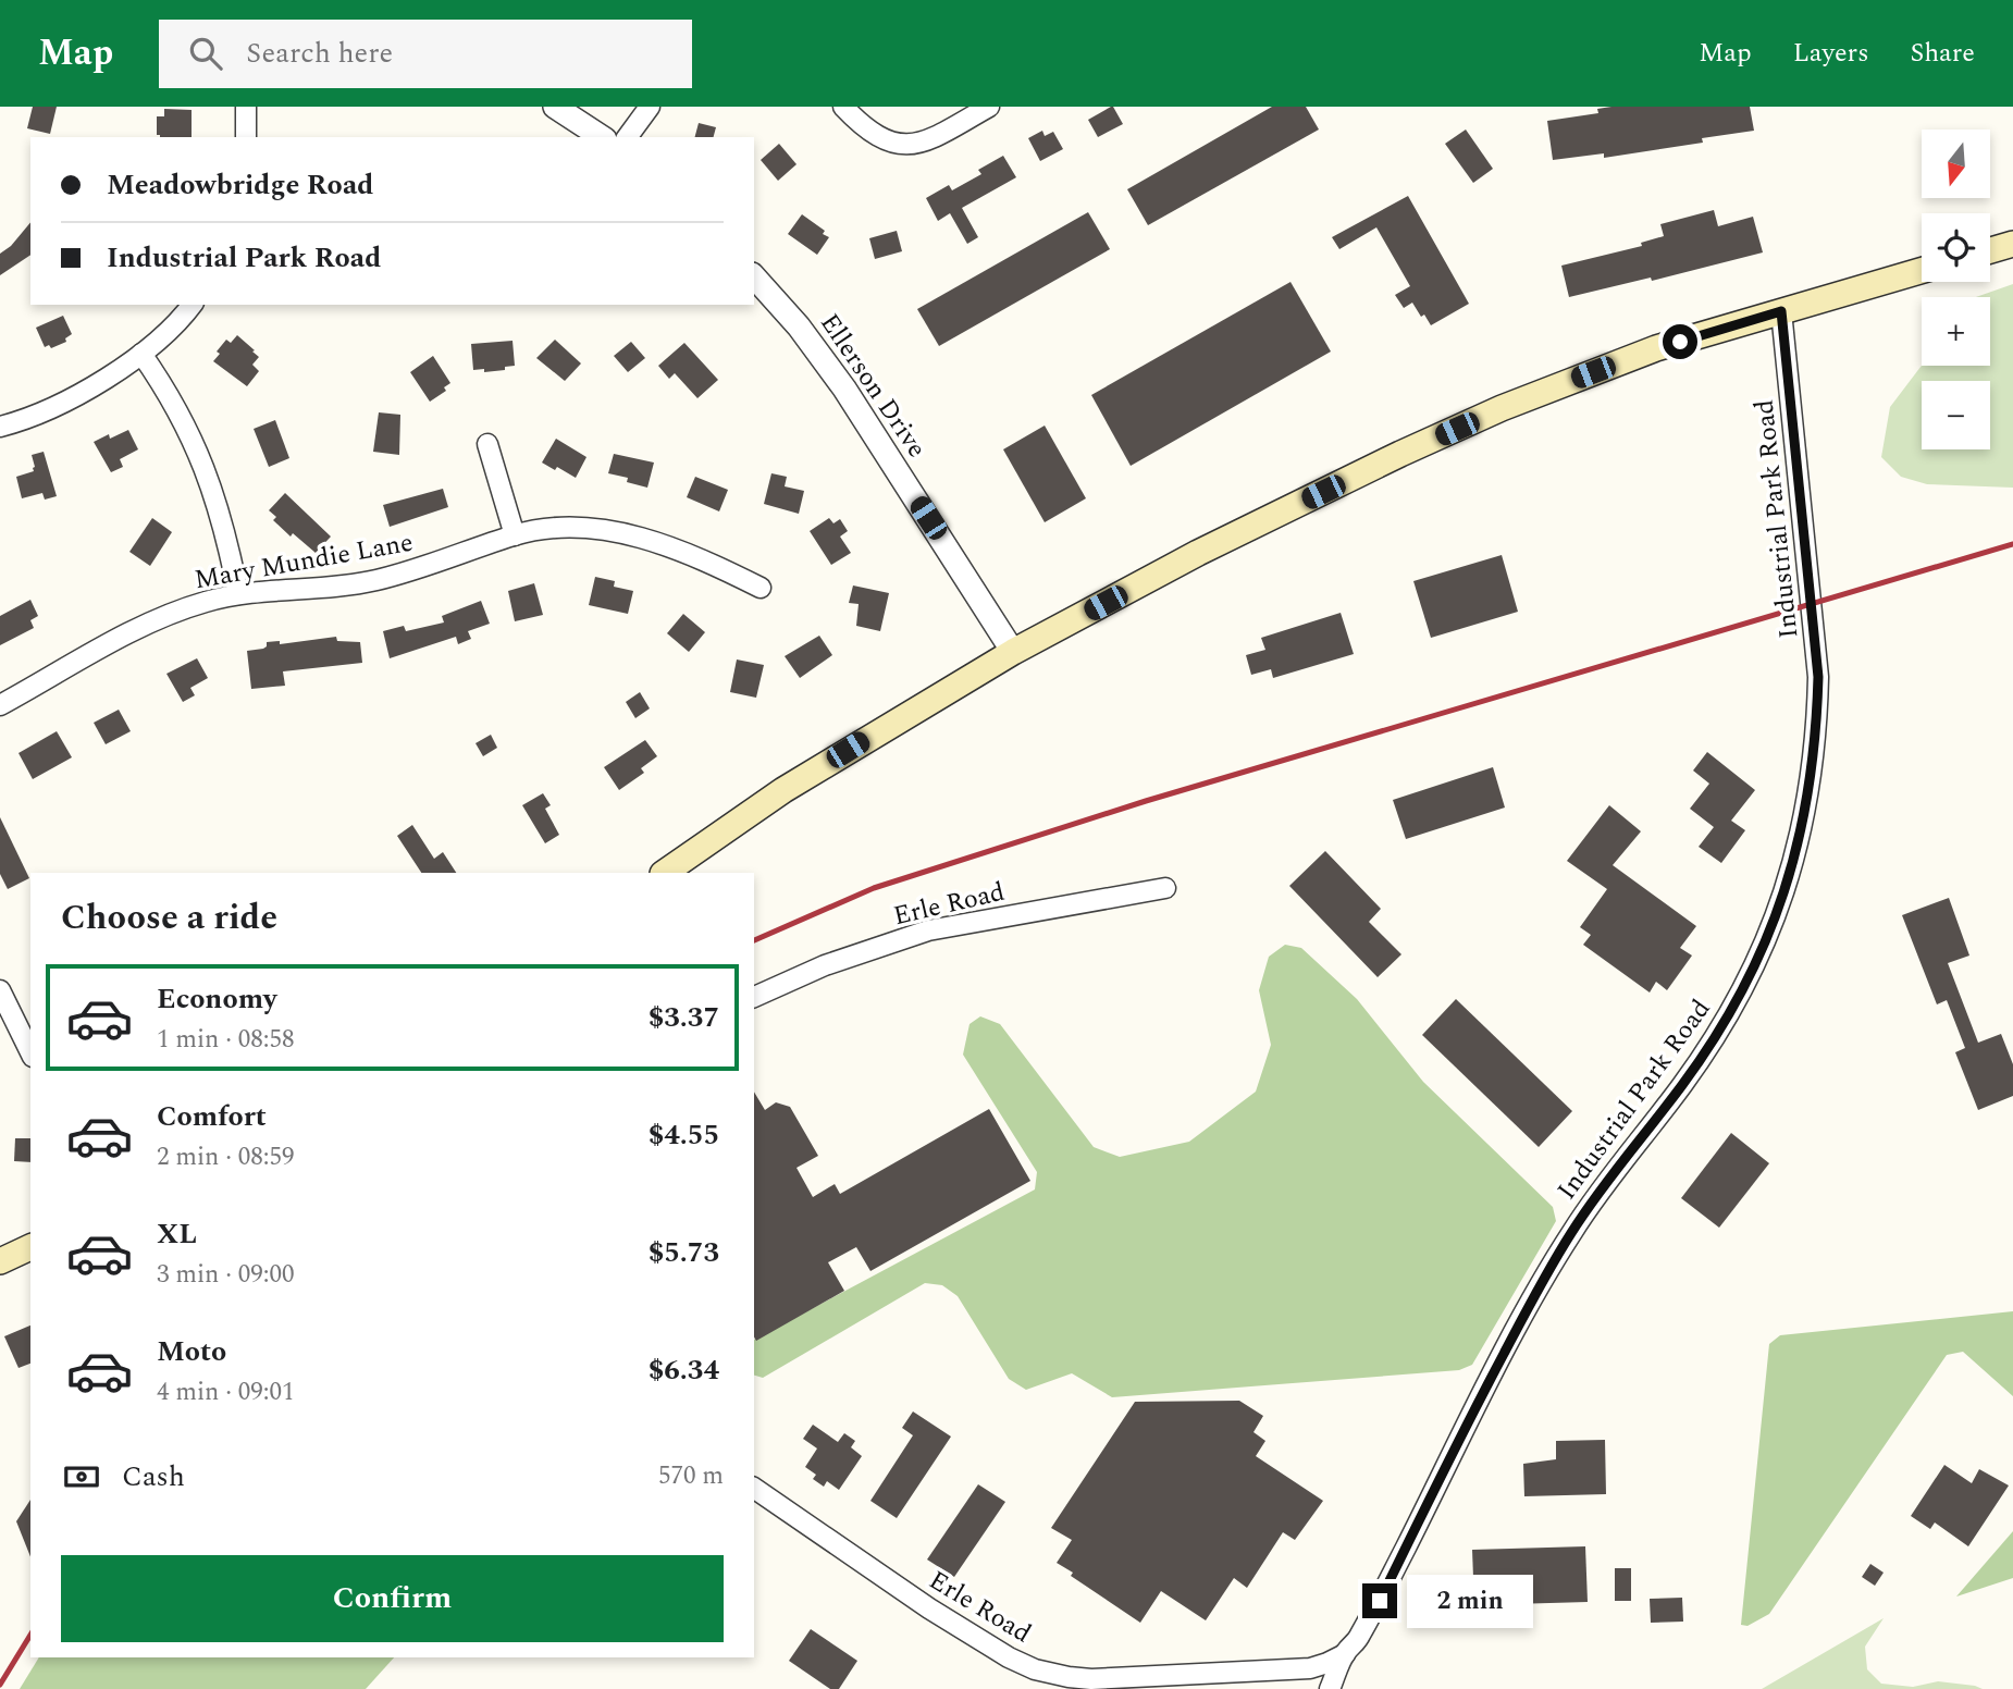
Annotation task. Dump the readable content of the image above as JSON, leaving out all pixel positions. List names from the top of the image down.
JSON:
{
  "streets": {
    "street": [
      "Ellerson Drive",
      "Industrial Park Road",
      "Mary Mundie Lane",
      "Erle Road"
    ]
  },
  "crossings": [
    ["Industrial Park Road", "Erle Road"]
  ],
  "north": "bottom",
  "page": {
    "header": "Map",
    "search": "Search here",
    "nav": ["Map", "Layers", "Share"],
    "map_buttons": ["+", "−"],
    "banner": ["Meadowbridge Road", "Industrial Park Road"],
    "heading": "Choose a ride",
    "list": [
      {
        "name": "Economy",
        "note": "1 min · 08:58",
        "value": "$3.37"
      },
      {
        "name": "Comfort",
        "note": "2 min · 08:59",
        "value": "$4.55"
      },
      {
        "name": "XL",
        "note": "3 min · 09:00",
        "value": "$5.73"
      },
      {
        "name": "Moto",
        "note": "4 min · 09:01",
        "value": "$6.34"
      }
    ],
    "pay": ["Cash", "570 m"],
    "buttons": "Confirm",
    "bubble": "2 min"
  }
}
